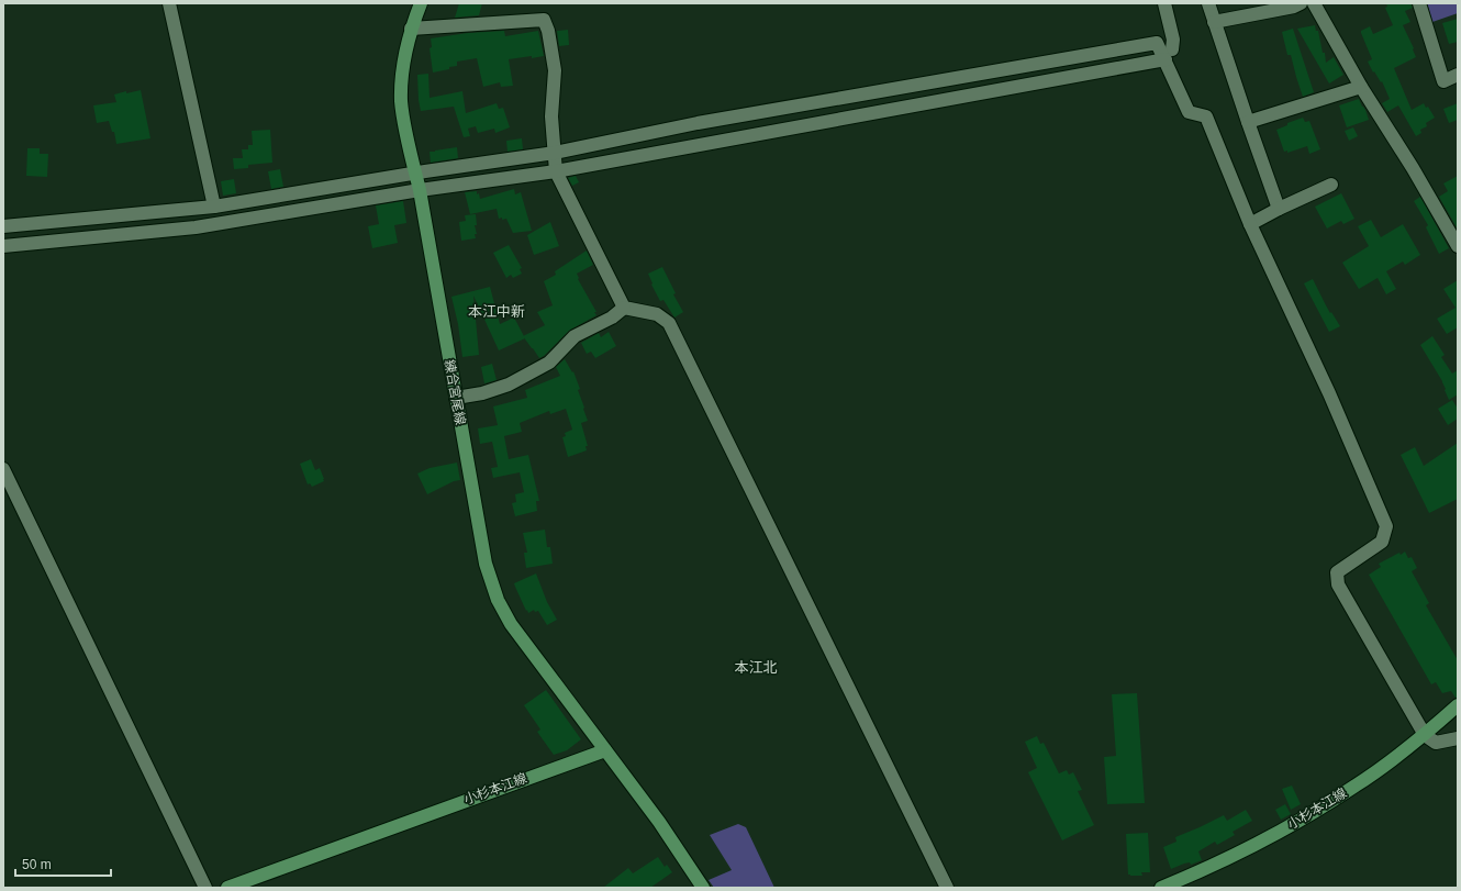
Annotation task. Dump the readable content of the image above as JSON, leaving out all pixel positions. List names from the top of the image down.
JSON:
{
  "streets": {
    "main road": ["練合宮尾線", "小杉本江線"]
  },
  "crossings": [
    ["練合宮尾線", "小杉本江線"]
  ],
  "districts": ["本江中新", "本江北"],
  "scale_bar": "50 m"
}
